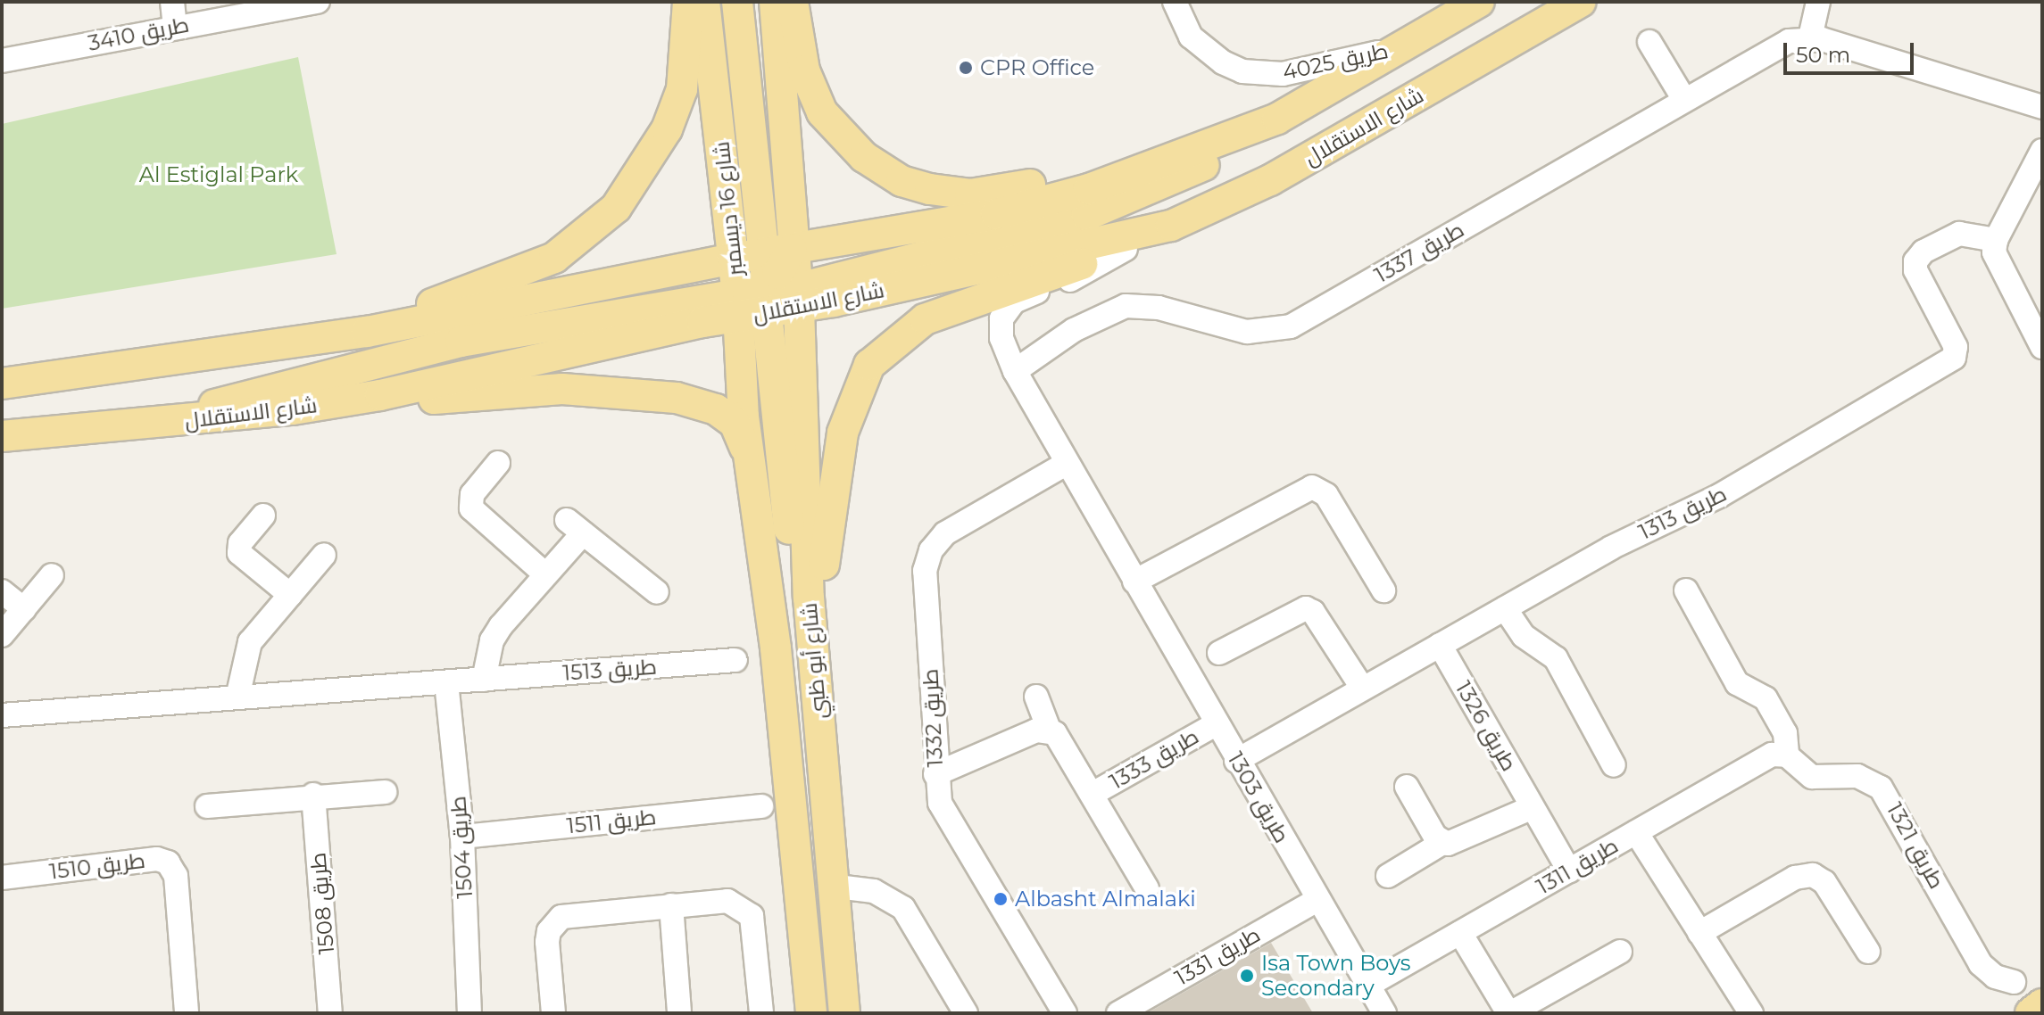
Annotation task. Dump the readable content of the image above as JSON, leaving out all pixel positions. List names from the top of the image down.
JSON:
{
  "streets": {
    "main road": ["شارع الاستقلال", "شارع 16 ديسمبر", "شارع أبو ظبي"],
    "street": [
      "طريق 3410",
      "طريق 4025",
      "طريق 1337",
      "طريق 1313",
      "طريق 1513",
      "طريق 1332",
      "طريق 1326",
      "طريق 1333",
      "طريق 1303",
      "طريق 1511",
      "طريق 1321",
      "طريق 1504",
      "طريق 1510",
      "طريق 1311",
      "طريق 1508",
      "طريق 1331"
    ]
  },
  "crossings": [
    ["طريق 4025", "شارع الاستقلال"],
    ["شارع الاستقلال", "شارع أبو ظبي"],
    ["طريق 1337", "طريق 1303"],
    ["طريق 1313", "طريق 1326"],
    ["طريق 1313", "طريق 1303"],
    ["طريق 1513", "طريق 1504"],
    ["طريق 1332", "طريق 1303"],
    ["طريق 1326", "طريق 1311"],
    ["طريق 1333", "طريق 1303"],
    ["طريق 1303", "طريق 1311"],
    ["طريق 1303", "طريق 1331"],
    ["طريق 1511", "طريق 1504"],
    ["طريق 1321", "طريق 1311"]
  ],
  "parks": ["Al Estiglal Park"],
  "places": ["CPR Office", "Albasht Almalaki", "Isa Town Boys Secondary"],
  "scale_bar": "50 m"
}
